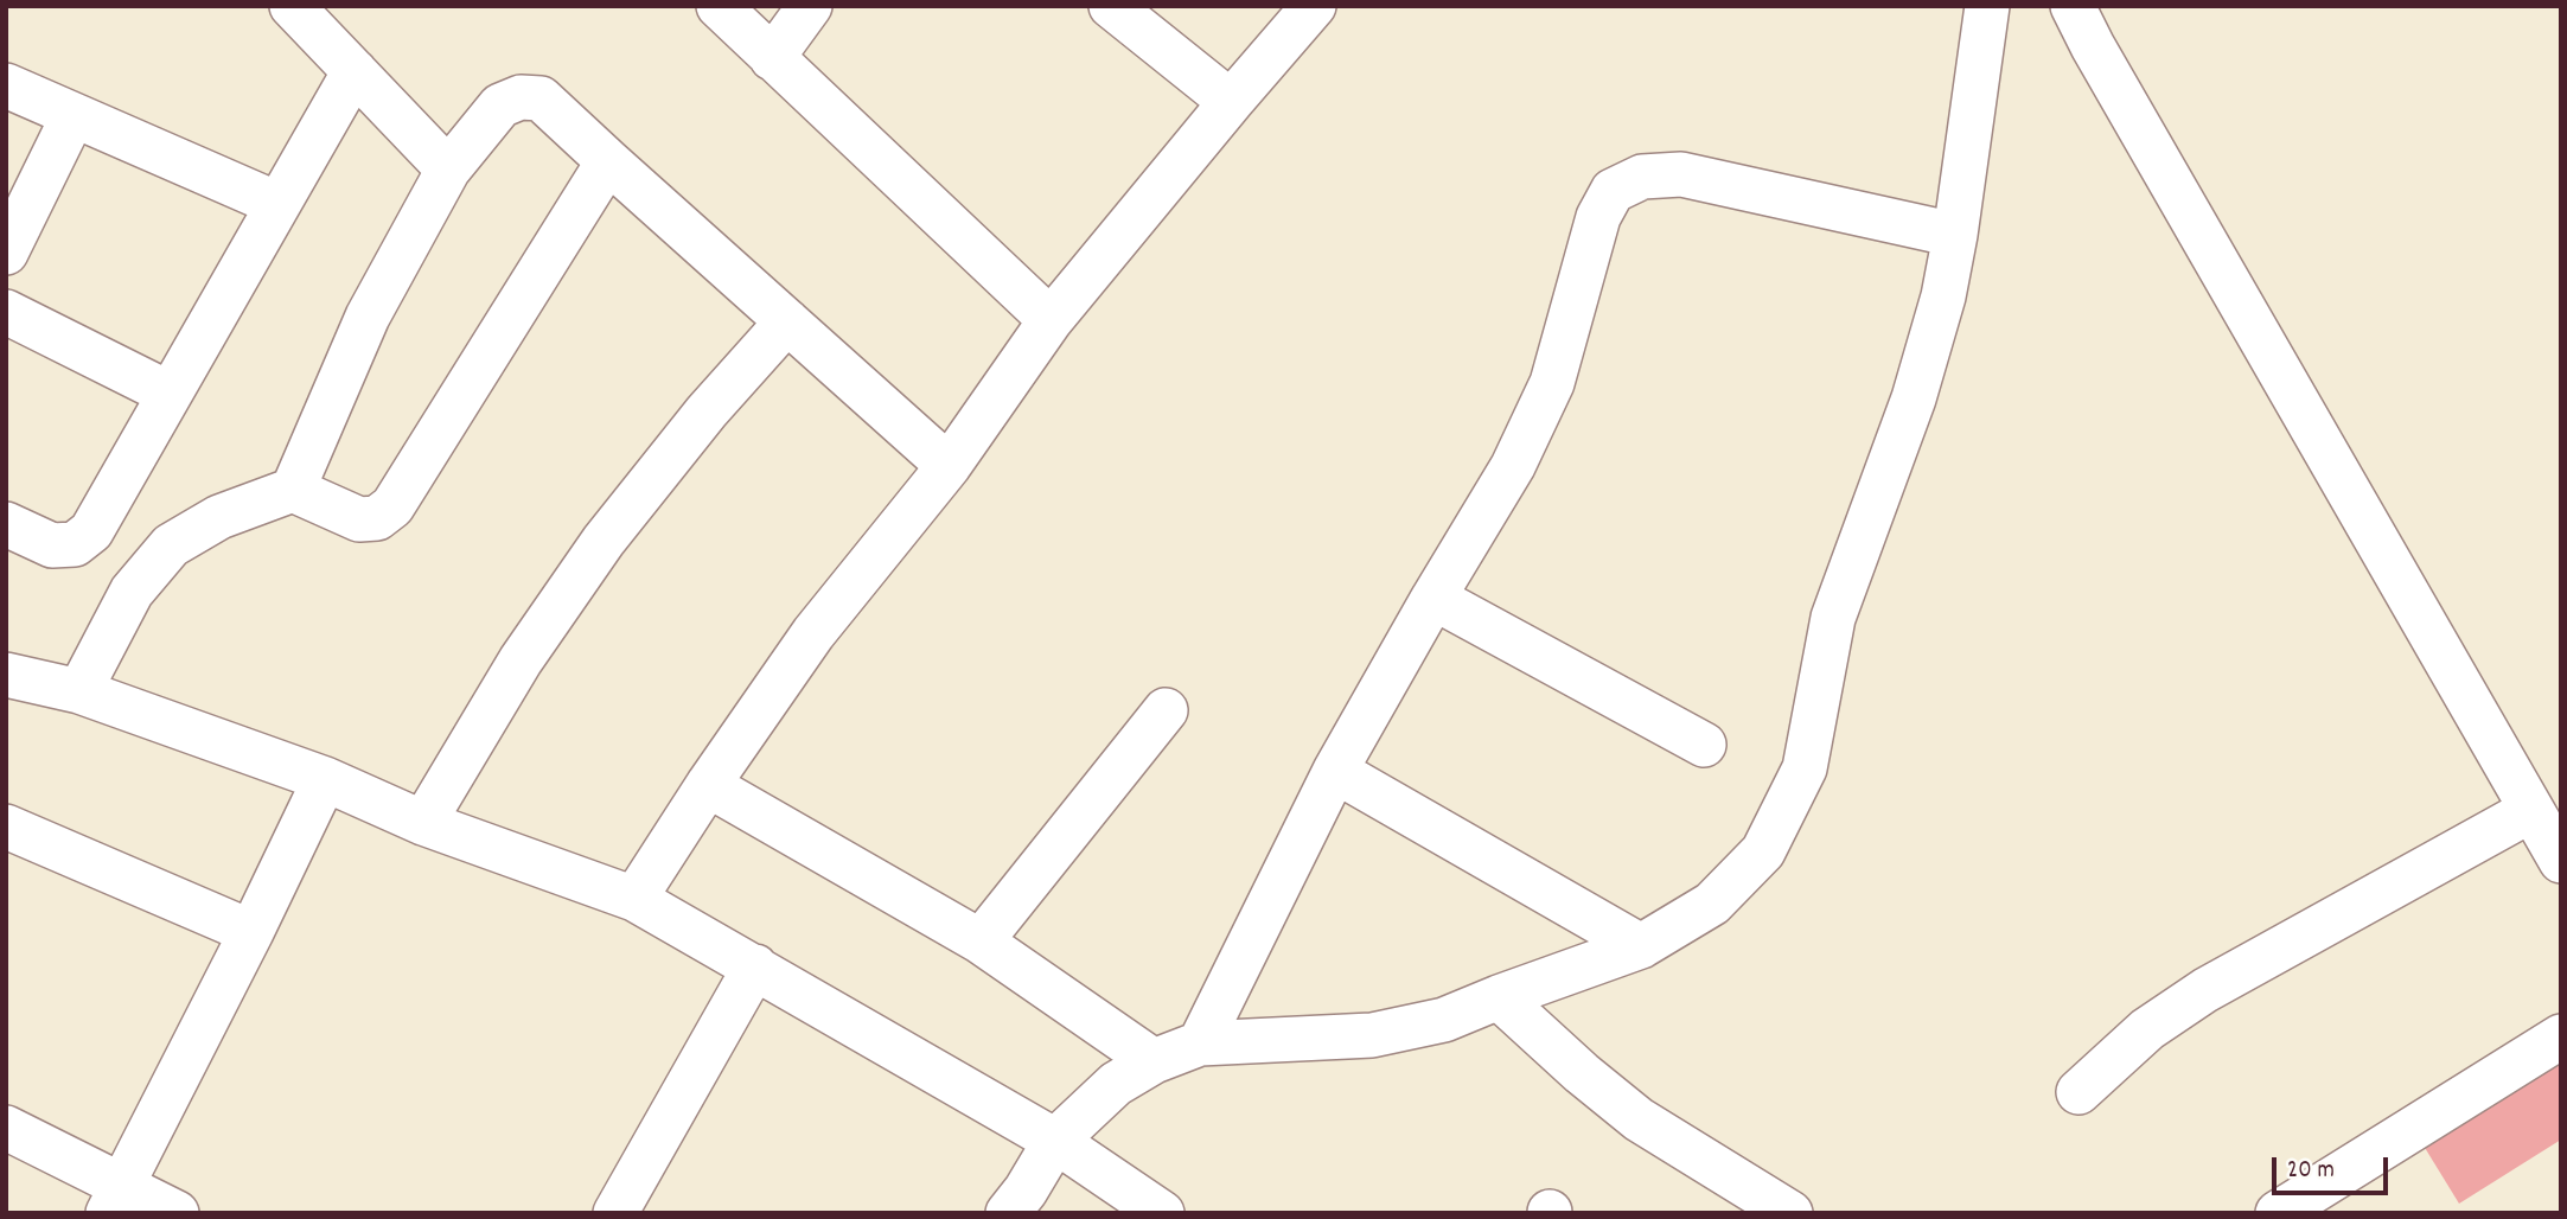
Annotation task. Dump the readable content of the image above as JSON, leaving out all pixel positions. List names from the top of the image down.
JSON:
{
  "scale_bar": "20 m"
}
